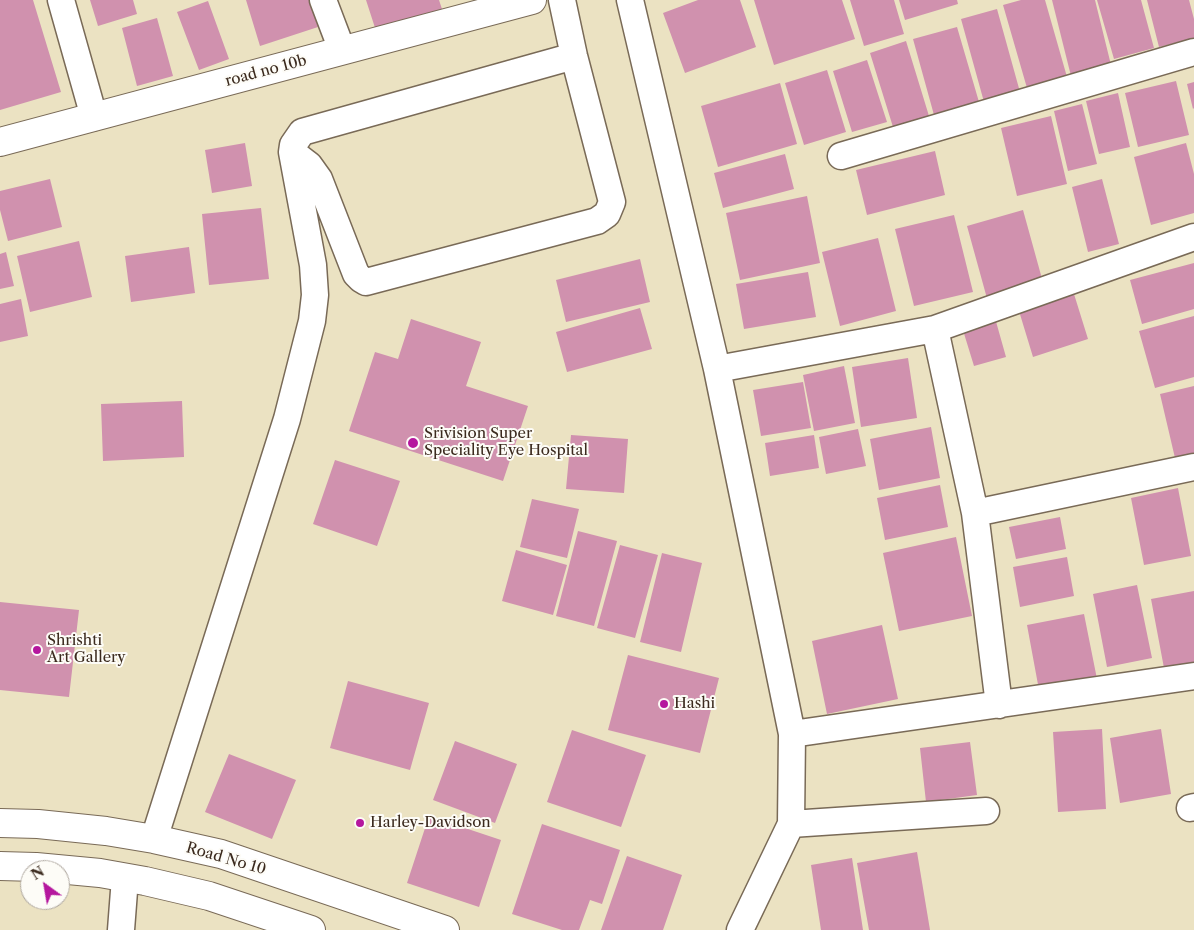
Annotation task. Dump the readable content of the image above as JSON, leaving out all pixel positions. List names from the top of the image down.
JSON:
{
  "streets": {
    "main road": ["road no 10b", "Road No 10"]
  },
  "places": [
    "Srivision Super Speciality Eye Hospital",
    "Shrishti Art Gallery",
    "Hashi",
    "Harley-Davidson"
  ],
  "north": "top left"
}
